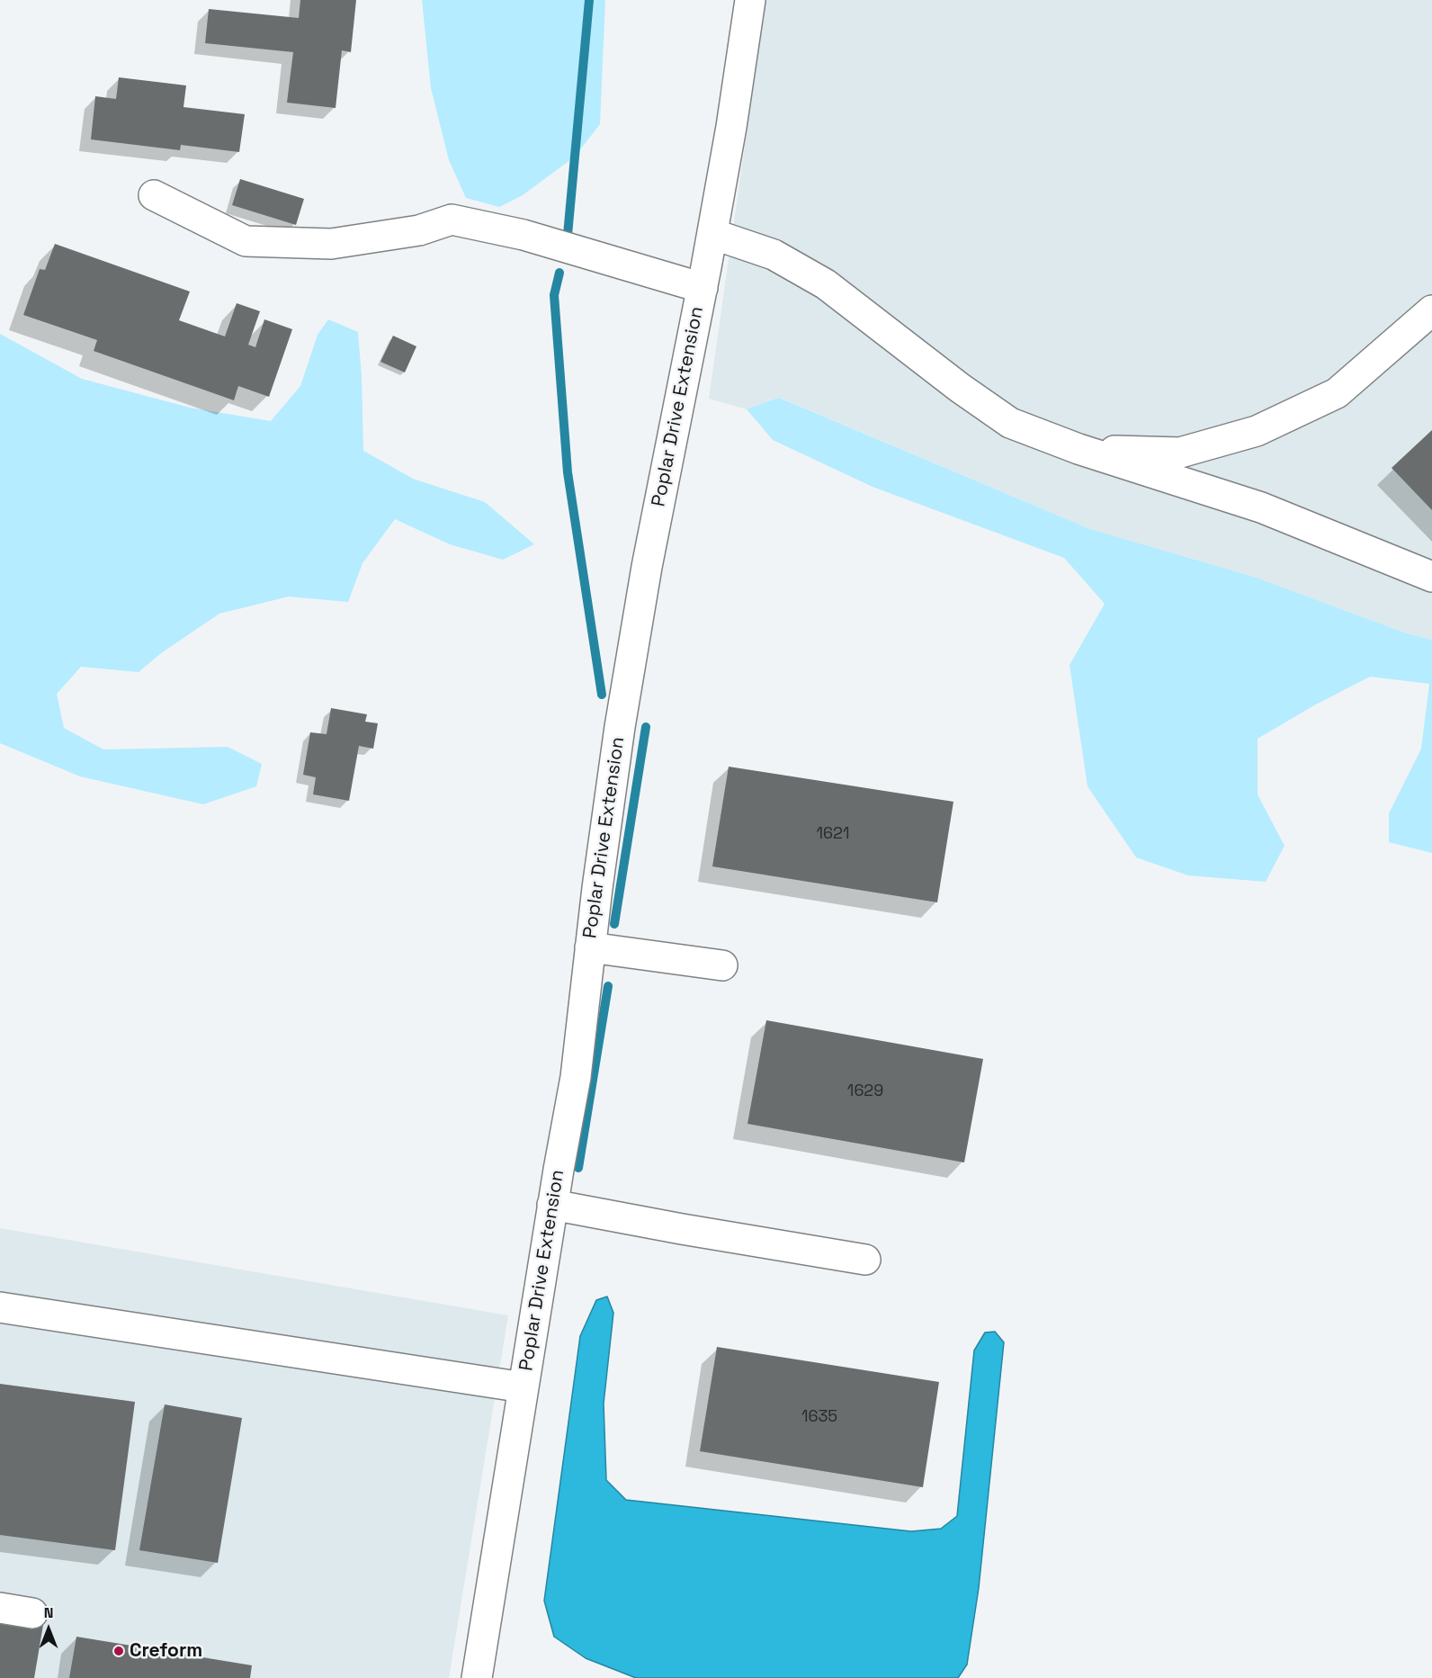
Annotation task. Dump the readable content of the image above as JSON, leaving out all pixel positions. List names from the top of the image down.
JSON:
{
  "streets": {
    "street": ["Poplar Drive Extension"]
  },
  "places": ["Creform"],
  "house_numbers": ["1621", "1629", "1635"],
  "north": "top"
}
